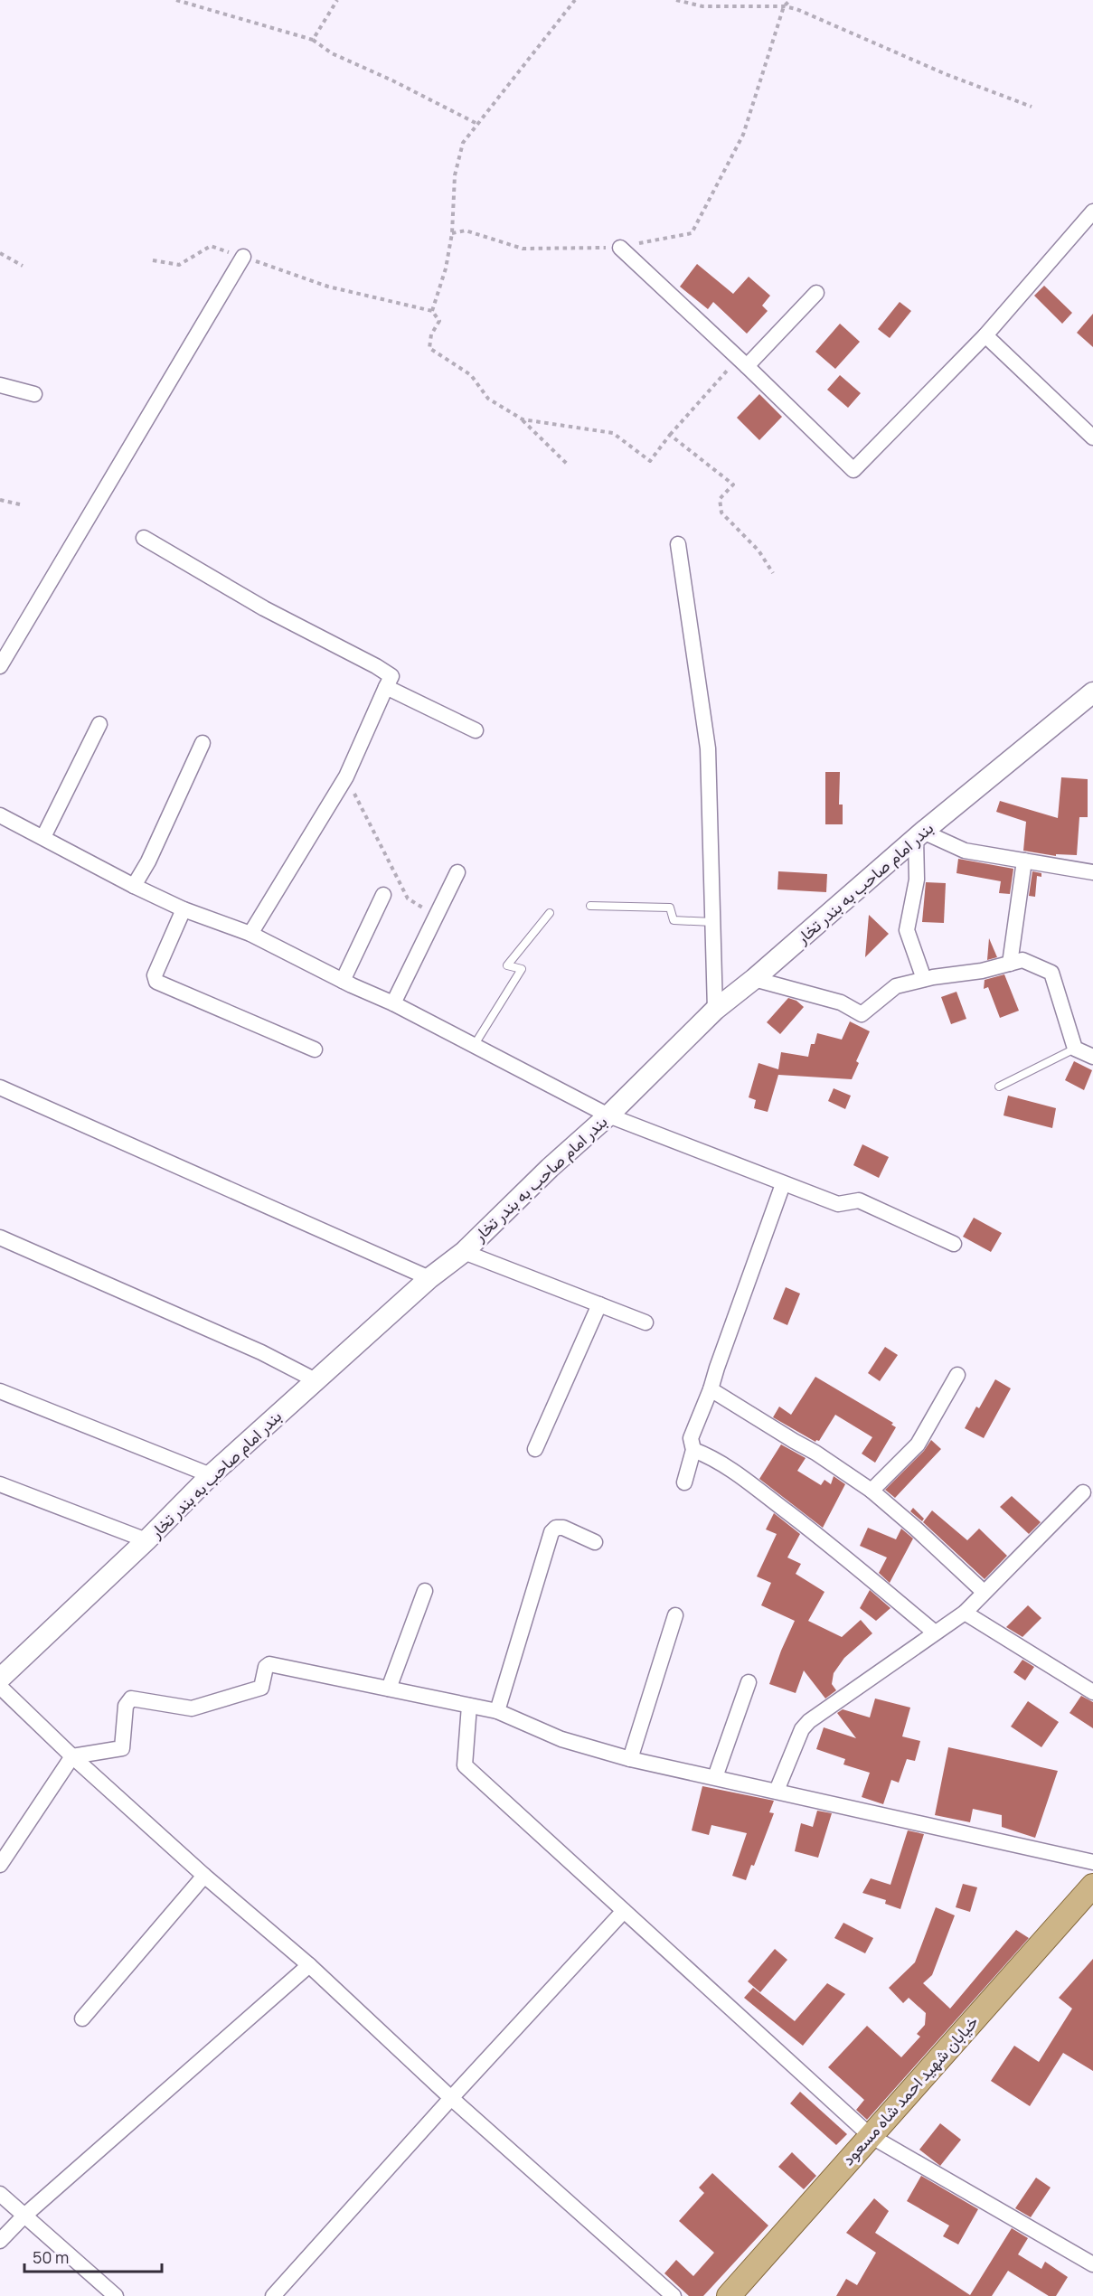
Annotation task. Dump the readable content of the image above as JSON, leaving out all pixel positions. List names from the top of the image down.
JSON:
{
  "streets": {
    "main road": ["بندر امام صاحب به بندر تخار", "خیابان شهید احمد شاه مسعود"]
  },
  "scale_bar": "50 m"
}
